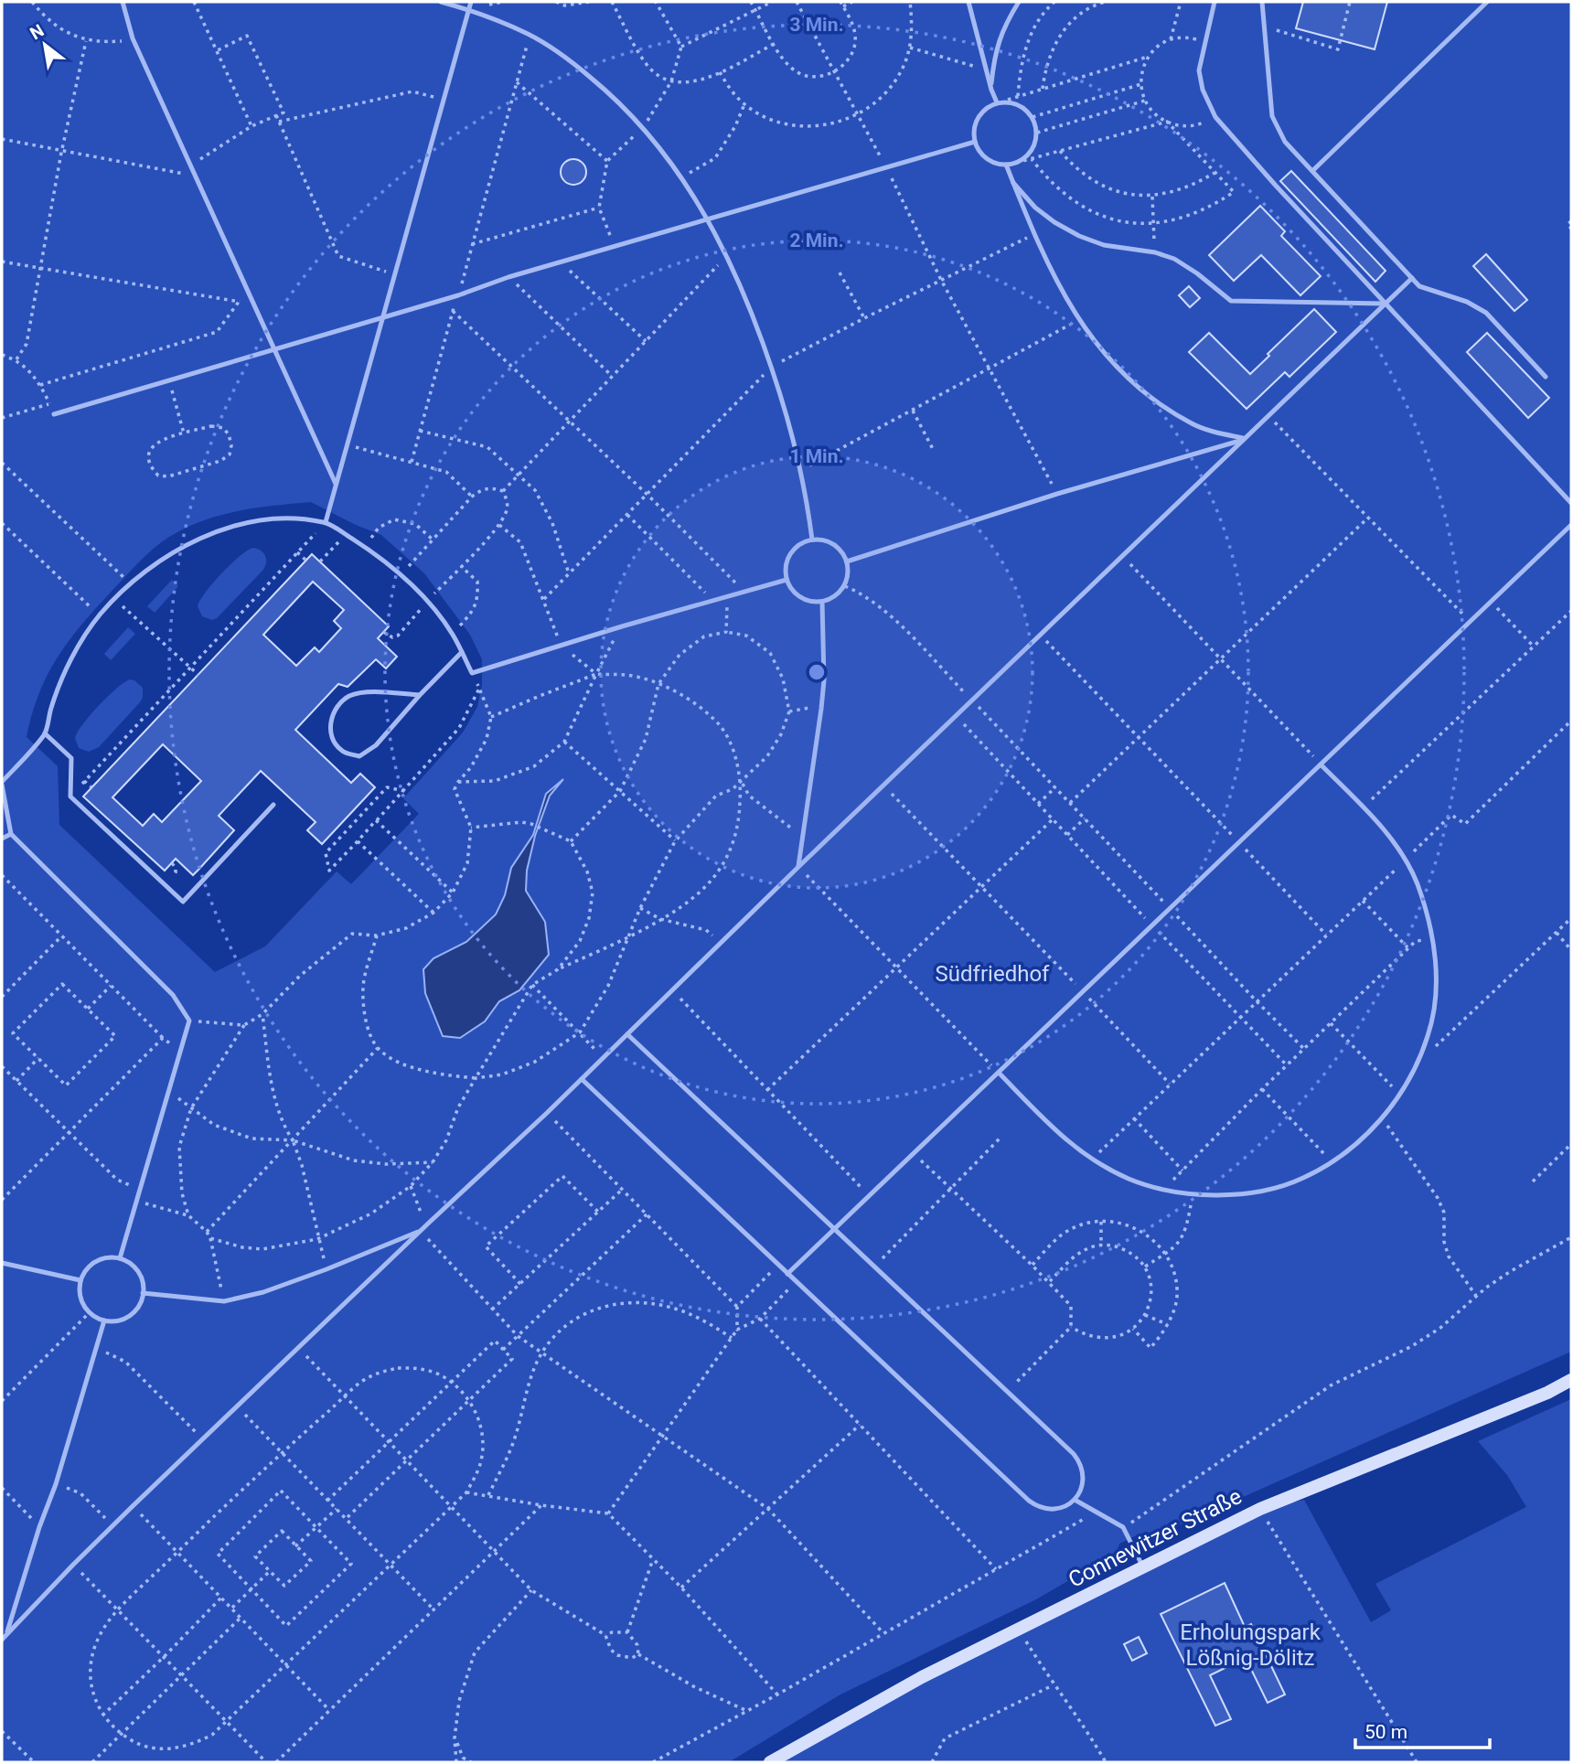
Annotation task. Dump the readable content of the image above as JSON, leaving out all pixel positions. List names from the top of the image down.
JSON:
{
  "streets": {
    "street": ["Connewitzer Straße"]
  },
  "parks": ["Südfriedhof", "Erholungspark Lößnig-Dölitz"],
  "scale_bar": "50 m",
  "north": "top left",
  "rings": ["3 Min.", "2 Min.", "1 Min."]
}
